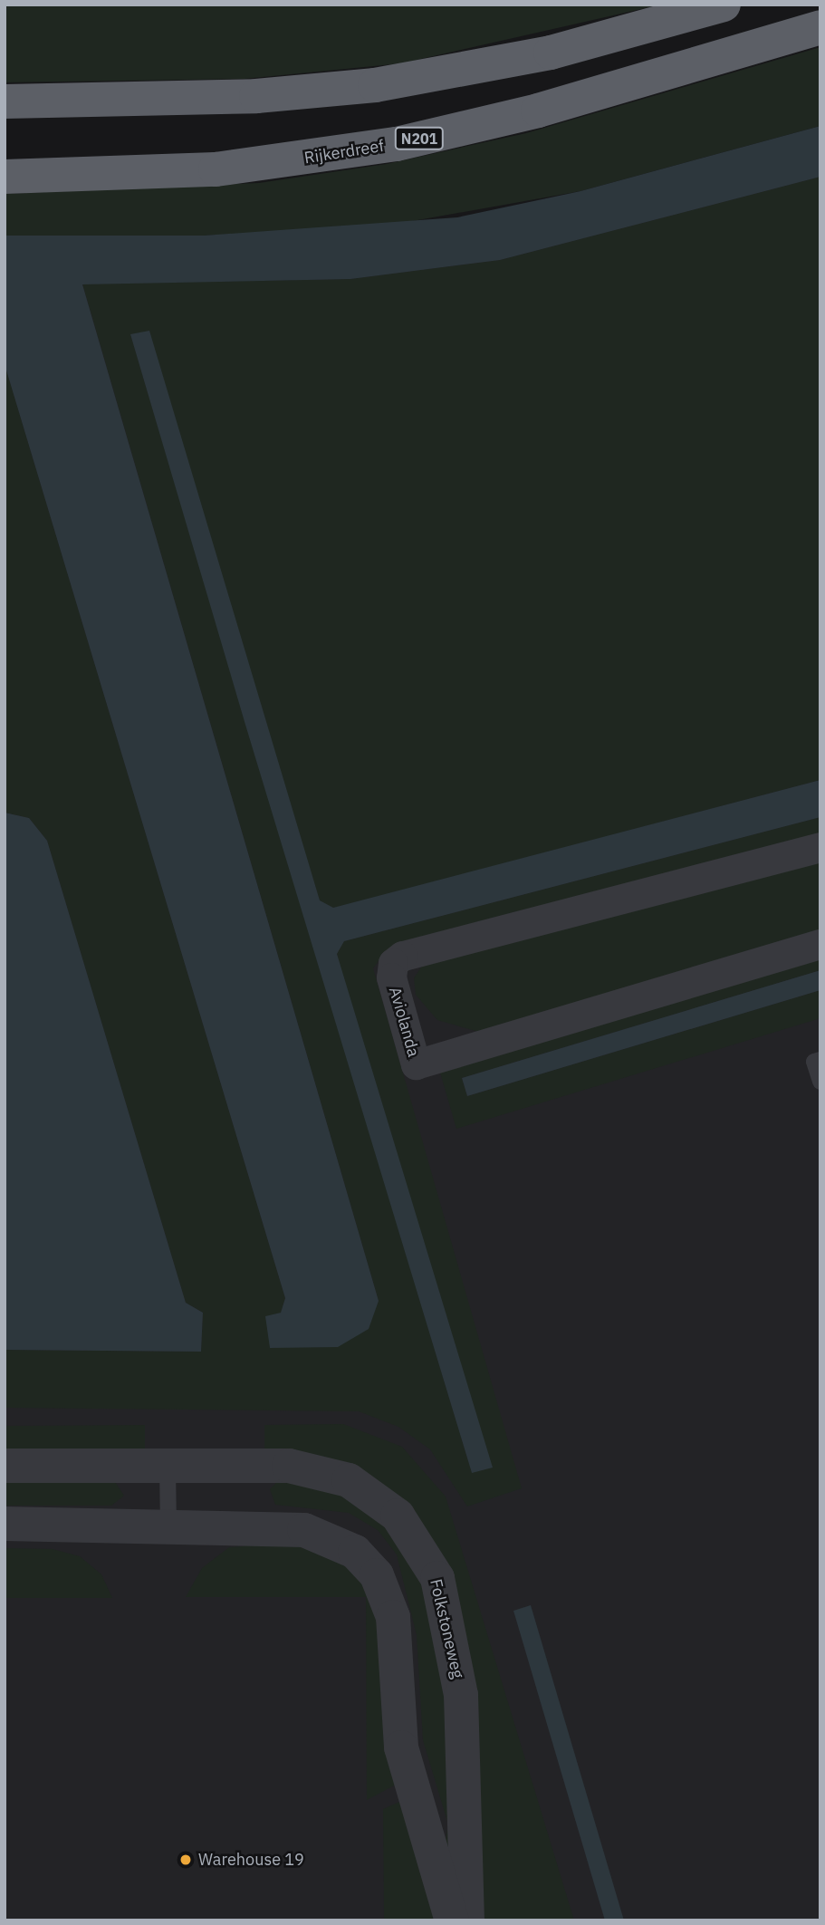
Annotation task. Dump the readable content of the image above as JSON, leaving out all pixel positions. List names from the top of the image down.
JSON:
{
  "streets": {
    "highway": ["N201", "Rijkerdreef"],
    "street": ["Aviolanda", "Folkstoneweg"]
  },
  "places": ["Warehouse 19"]
}
